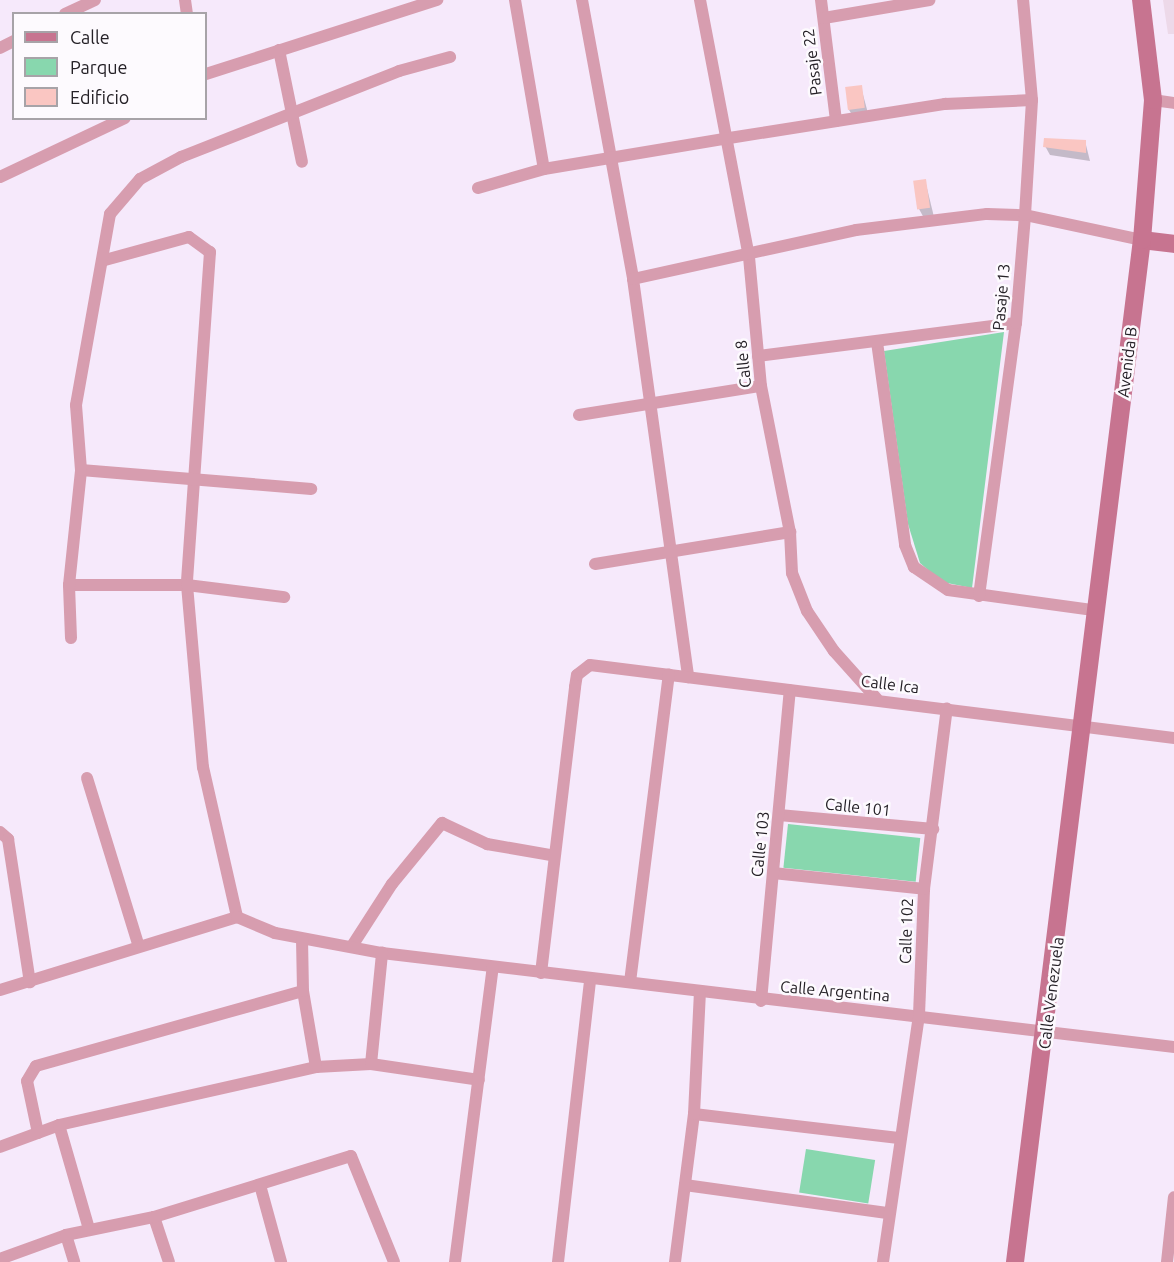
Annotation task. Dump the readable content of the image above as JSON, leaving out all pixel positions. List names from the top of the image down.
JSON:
{
  "streets": {
    "street": [
      "Pasaje 22",
      "Pasaje 13",
      "Avenida B",
      "Calle 8",
      "Calle Ica",
      "Calle 101",
      "Calle 103",
      "Calle 102",
      "Calle Argentina",
      "Calle Venezuela"
    ]
  },
  "crossings": [
    ["Avenida B", "Calle Ica"],
    ["Avenida B", "Calle Venezuela"],
    ["Calle 8", "Calle Ica"],
    ["Calle Ica", "Calle 103"],
    ["Calle Ica", "Calle 102"],
    ["Calle Ica", "Calle Venezuela"],
    ["Calle 101", "Calle 103"],
    ["Calle 101", "Calle 102"],
    ["Calle 103", "Calle Argentina"],
    ["Calle 102", "Calle Argentina"],
    ["Calle Argentina", "Calle Venezuela"]
  ],
  "legend": ["Calle", "Parque", "Edificio"]
}
